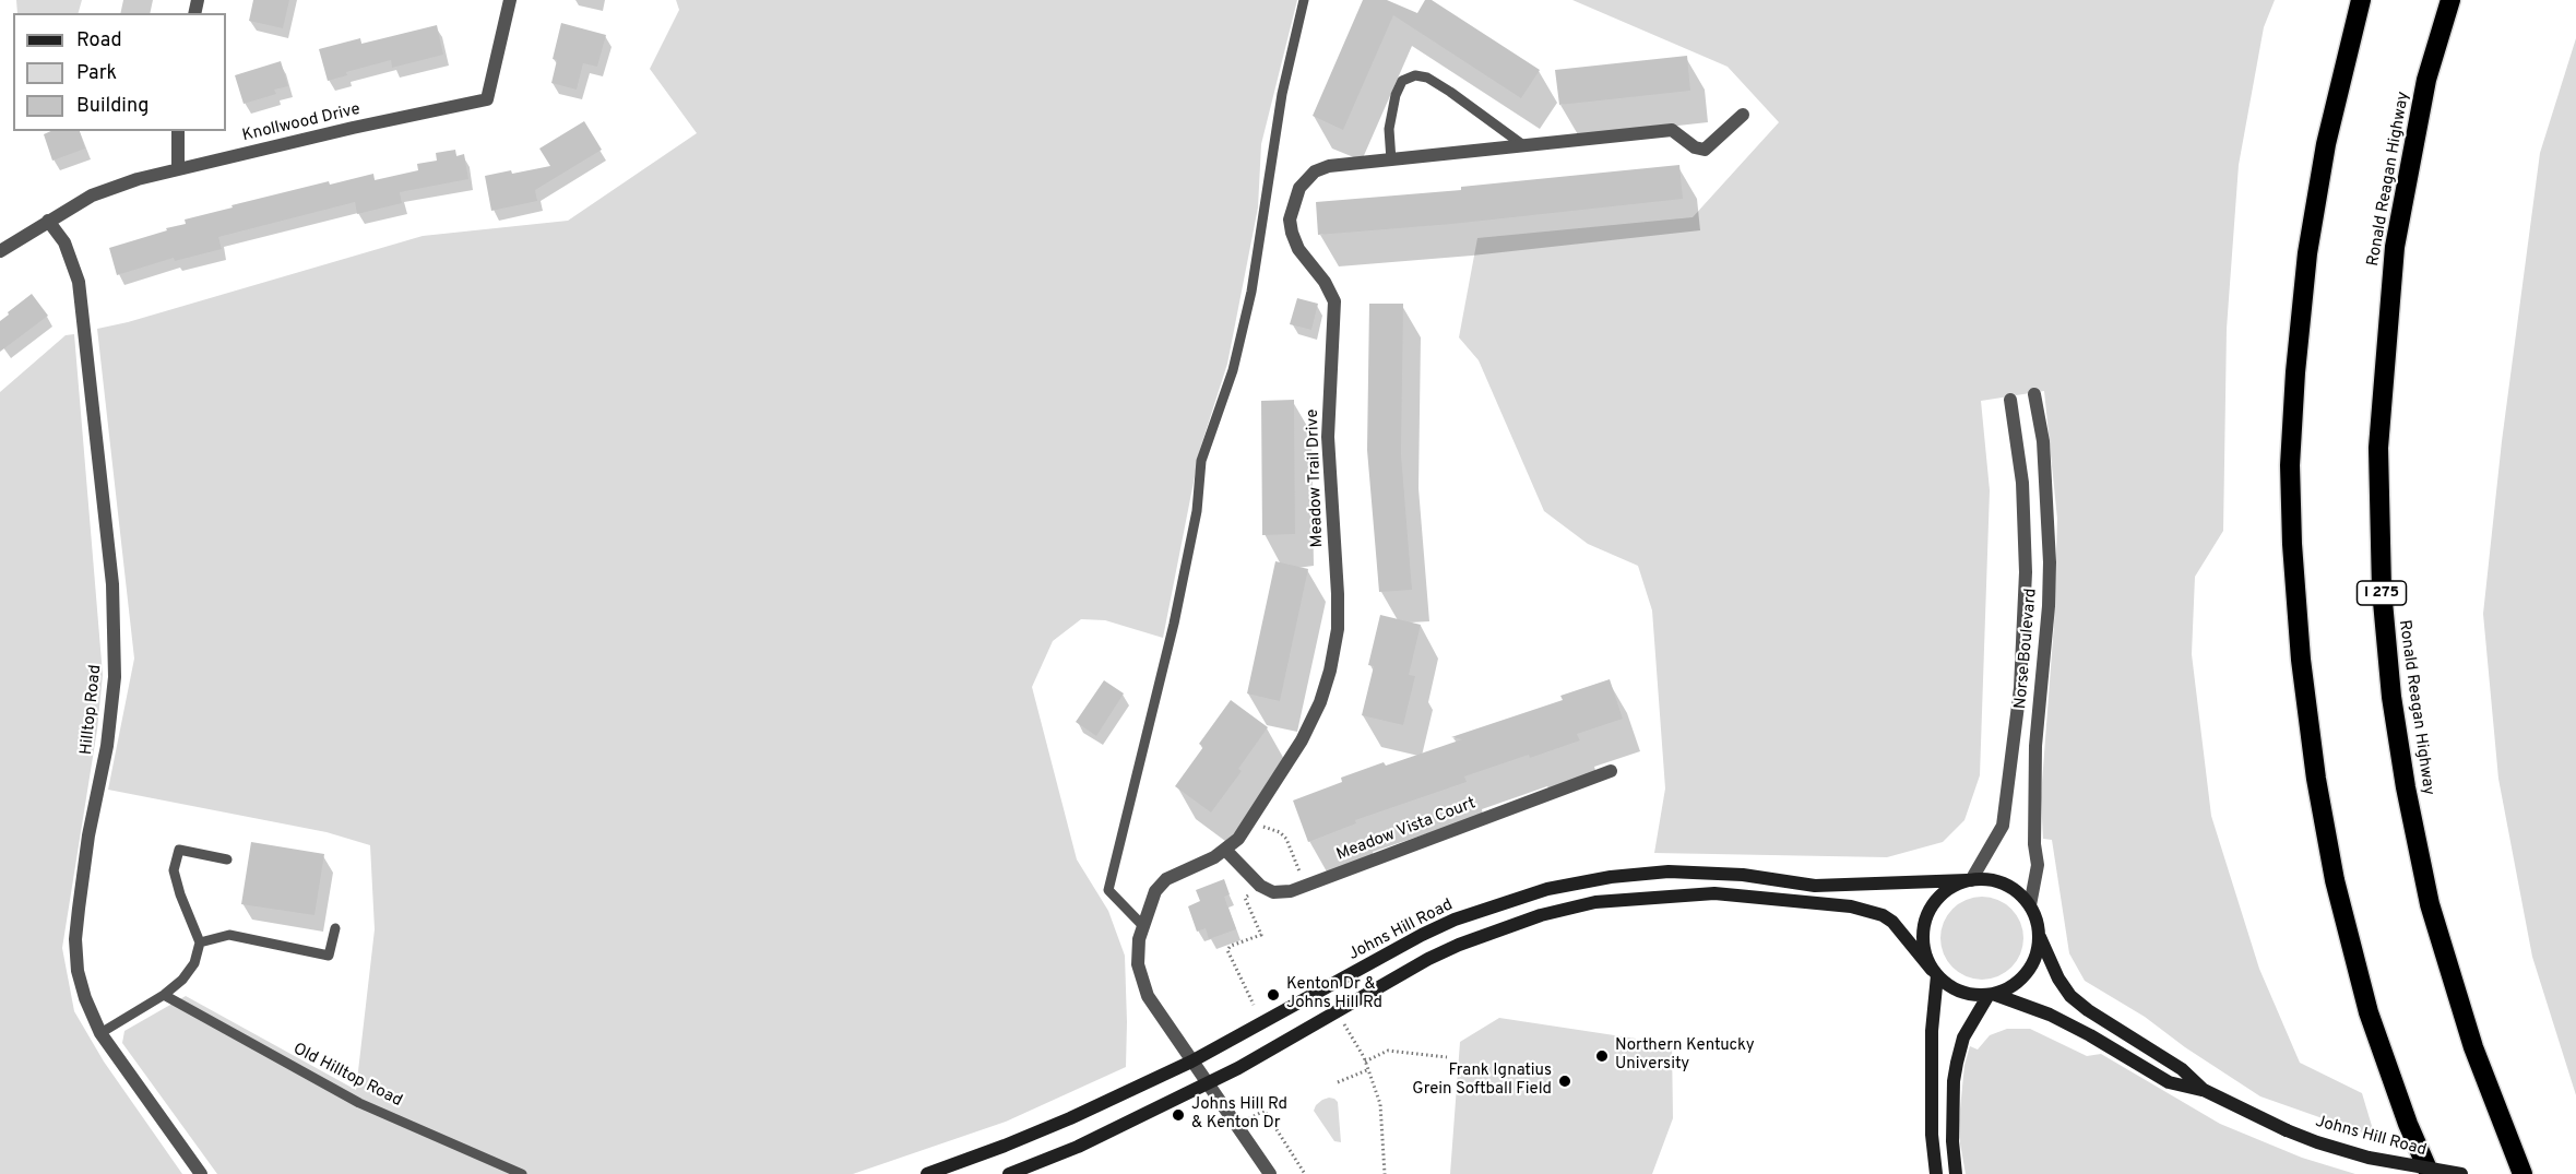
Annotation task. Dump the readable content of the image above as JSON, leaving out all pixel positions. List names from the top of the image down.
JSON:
{
  "streets": {
    "highway": ["Ronald Reagan Highway", "I 275"],
    "main road": ["Johns Hill Road"],
    "street": [
      "Knollwood Drive",
      "Meadow Trail Drive",
      "Norse Boulevard",
      "Hilltop Road",
      "Meadow Vista Court"
    ],
    "lane": ["Old Hilltop Road"]
  },
  "crossings": [
    ["Knollwood Drive", "Hilltop Road"],
    ["Meadow Trail Drive", "Johns Hill Road"],
    ["Norse Boulevard", "Johns Hill Road"]
  ],
  "places": [
    "Kenton Dr & Johns Hill Rd",
    "Northern Kentucky University",
    "Frank Ignatius Grein Softball Field",
    "Johns Hill Rd & Kenton Dr"
  ],
  "legend": ["Road", "Park", "Building"]
}
